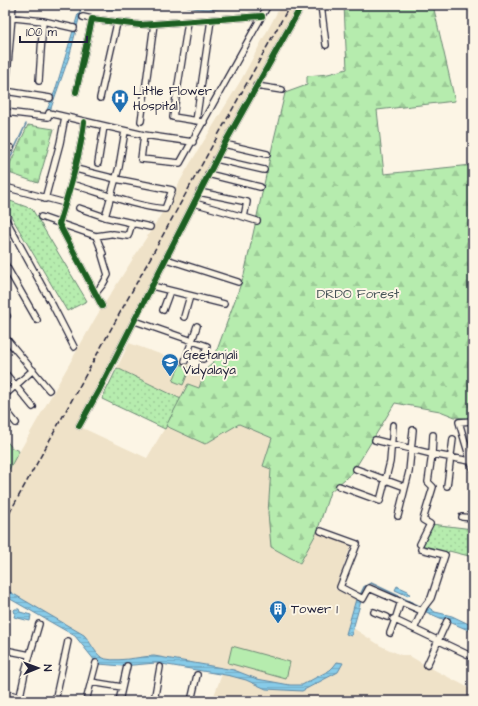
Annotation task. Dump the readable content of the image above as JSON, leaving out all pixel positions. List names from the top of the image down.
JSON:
{
  "parks": ["DRDO Forest"],
  "places": {
    "hospital": ["Little Flower Hospital"],
    "school or university": ["Geetanjali Vidyalaya"],
    "building": ["Tower 1"]
  },
  "scale_bar": "100 m",
  "north": "right"
}
